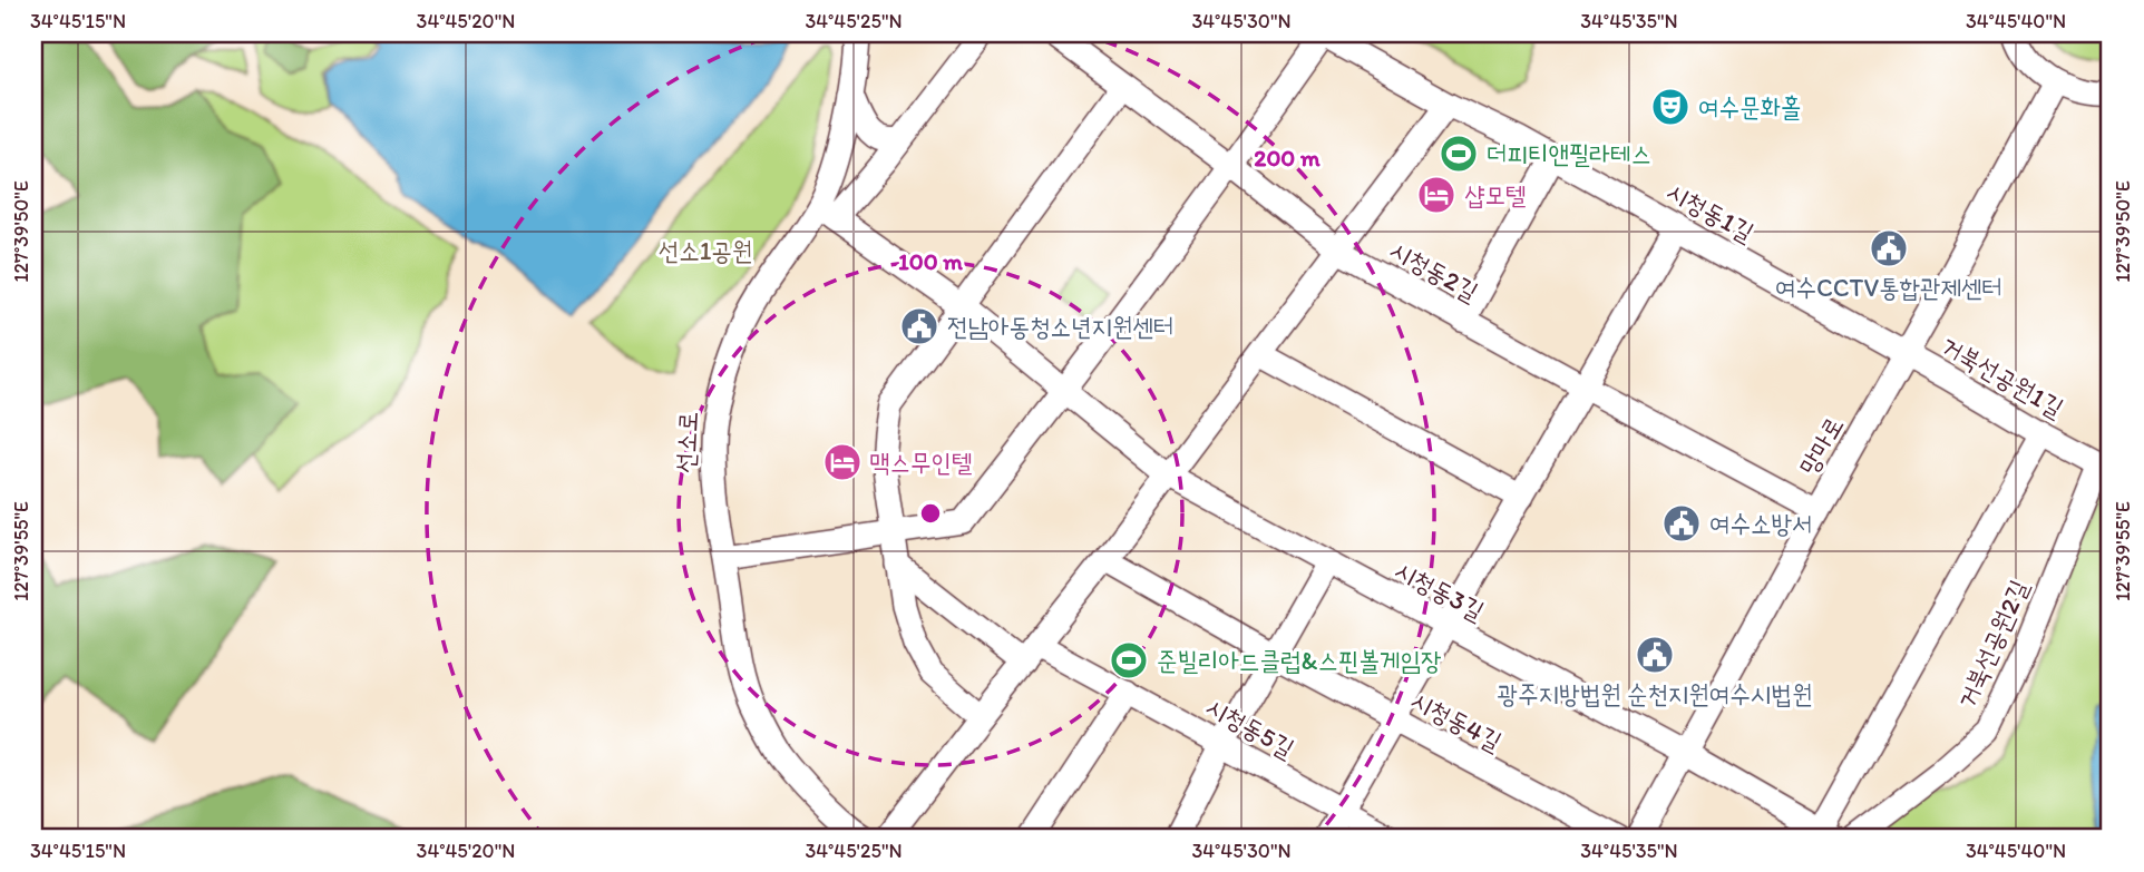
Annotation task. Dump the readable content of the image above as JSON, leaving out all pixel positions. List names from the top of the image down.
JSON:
{
  "streets": {
    "street": [
      "시청동1길",
      "시청동2길",
      "거북선공원1길",
      "선소로",
      "망마로",
      "시청동3길",
      "거북선공원2길",
      "시청동4길",
      "시청동5길"
    ]
  },
  "crossings": [
    ["시청동1길", "거북선공원1길"],
    ["시청동1길", "망마로"],
    ["시청동2길", "망마로"],
    ["거북선공원1길", "망마로"],
    ["거북선공원1길", "거북선공원2길"],
    ["선소로", "시청동3길"],
    ["망마로", "시청동3길"]
  ],
  "parks": ["선소1공원"],
  "places": {
    "theatre": ["여수문화홀"],
    "sports": ["더피티앤필라테스", "준빌리아드클럽&스핀볼게임장"],
    "hotel": ["샵모텔", "맥스무인텔"],
    "public building": [
      "여수CCTV통합관제센터",
      "전남아동청소년지원센터",
      "여수소방서",
      "광주지방법원 순천지원여수시법원"
    ]
  },
  "coordinates": [
    "34°45'15\"N",
    "34°45'20\"N",
    "34°45'25\"N",
    "34°45'30\"N",
    "34°45'35\"N",
    "34°45'40\"N",
    "127°39'50\"E",
    "127°39'55\"E"
  ],
  "rings": ["200 m", "100 m"]
}
